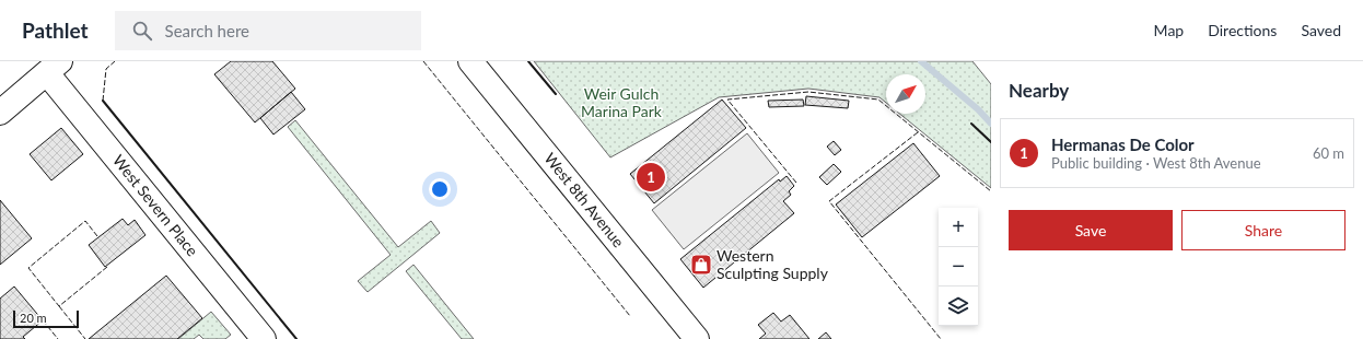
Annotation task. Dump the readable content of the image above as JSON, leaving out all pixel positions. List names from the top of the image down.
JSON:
{
  "streets": {
    "main road": ["West 8th Avenue", "West Severn Place"]
  },
  "parks": ["Weir Gulch Marina Park"],
  "places": {
    "shop": ["Western Sculpting Supply"]
  },
  "scale_bar": "20 m",
  "north": "top right",
  "page": {
    "header": "Pathlet",
    "search": "Search here",
    "nav": ["Map", "Directions", "Saved"],
    "heading": "Nearby",
    "list": [
      {
        "mark": "1",
        "name": "Hermanas De Color",
        "note": "Public building · West 8th Avenue",
        "value": "60 m"
      }
    ],
    "pins": "1",
    "buttons": ["Save", "Share"],
    "map_buttons": ["+", "−"],
    "scale": "20 m"
  }
}
